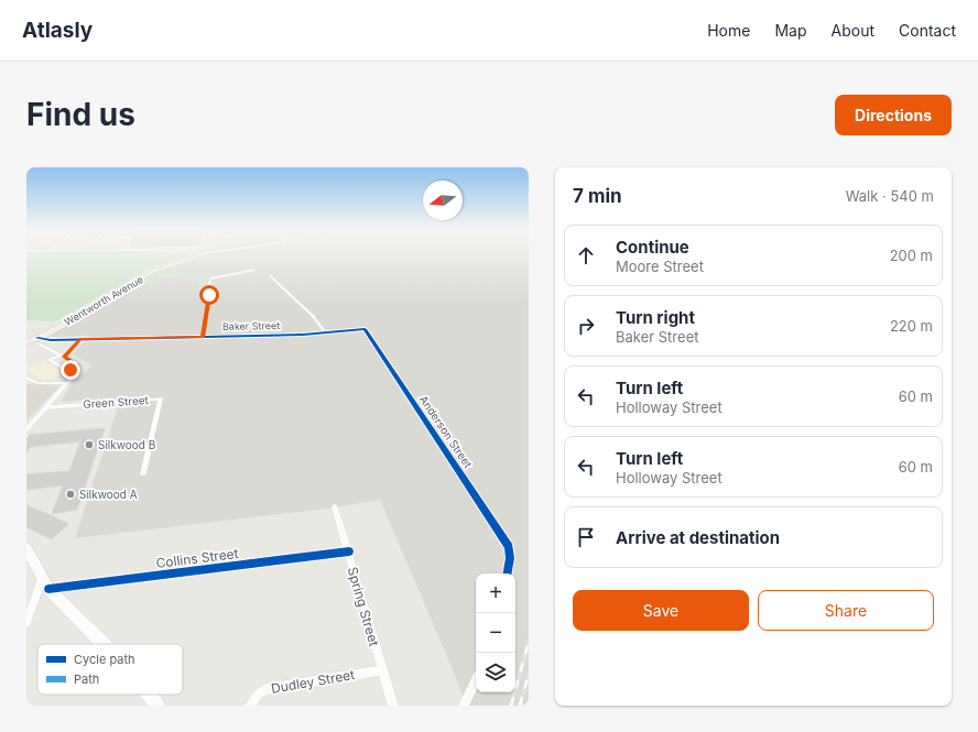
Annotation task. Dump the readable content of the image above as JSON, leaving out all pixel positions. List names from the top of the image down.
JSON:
{
  "streets": {
    "main road": ["Wentworth Avenue"],
    "street": [
      "Baker Street",
      "Green Street",
      "Anderson Street",
      "Collins Street",
      "Spring Street",
      "Dudley Street"
    ]
  },
  "crossings": [
    ["Wentworth Avenue", "Baker Street"],
    ["Baker Street", "Anderson Street"],
    ["Collins Street", "Spring Street"],
    ["Spring Street", "Dudley Street"]
  ],
  "places": ["Silkwood B", "Silkwood A"],
  "legend": ["Cycle path", "Path"],
  "north": "left",
  "page": {
    "header": "Atlasly",
    "nav": [
      "Home",
      "Map",
      "About",
      "Contact"
    ],
    "buttons": [
      "Directions",
      ["Save", "Share"]
    ],
    "title": "Find us",
    "heading": ["7 min", "Walk · 540 m"],
    "list": [
      ["Continue", "Moore Street", "200 m"],
      ["Turn right", "Baker Street", "220 m"],
      ["Turn left", "Holloway Street", "60 m"],
      ["Turn left", "Holloway Street", "60 m"],
      "Arrive at destination"
    ],
    "map_buttons": ["+", "−"]
  }
}
